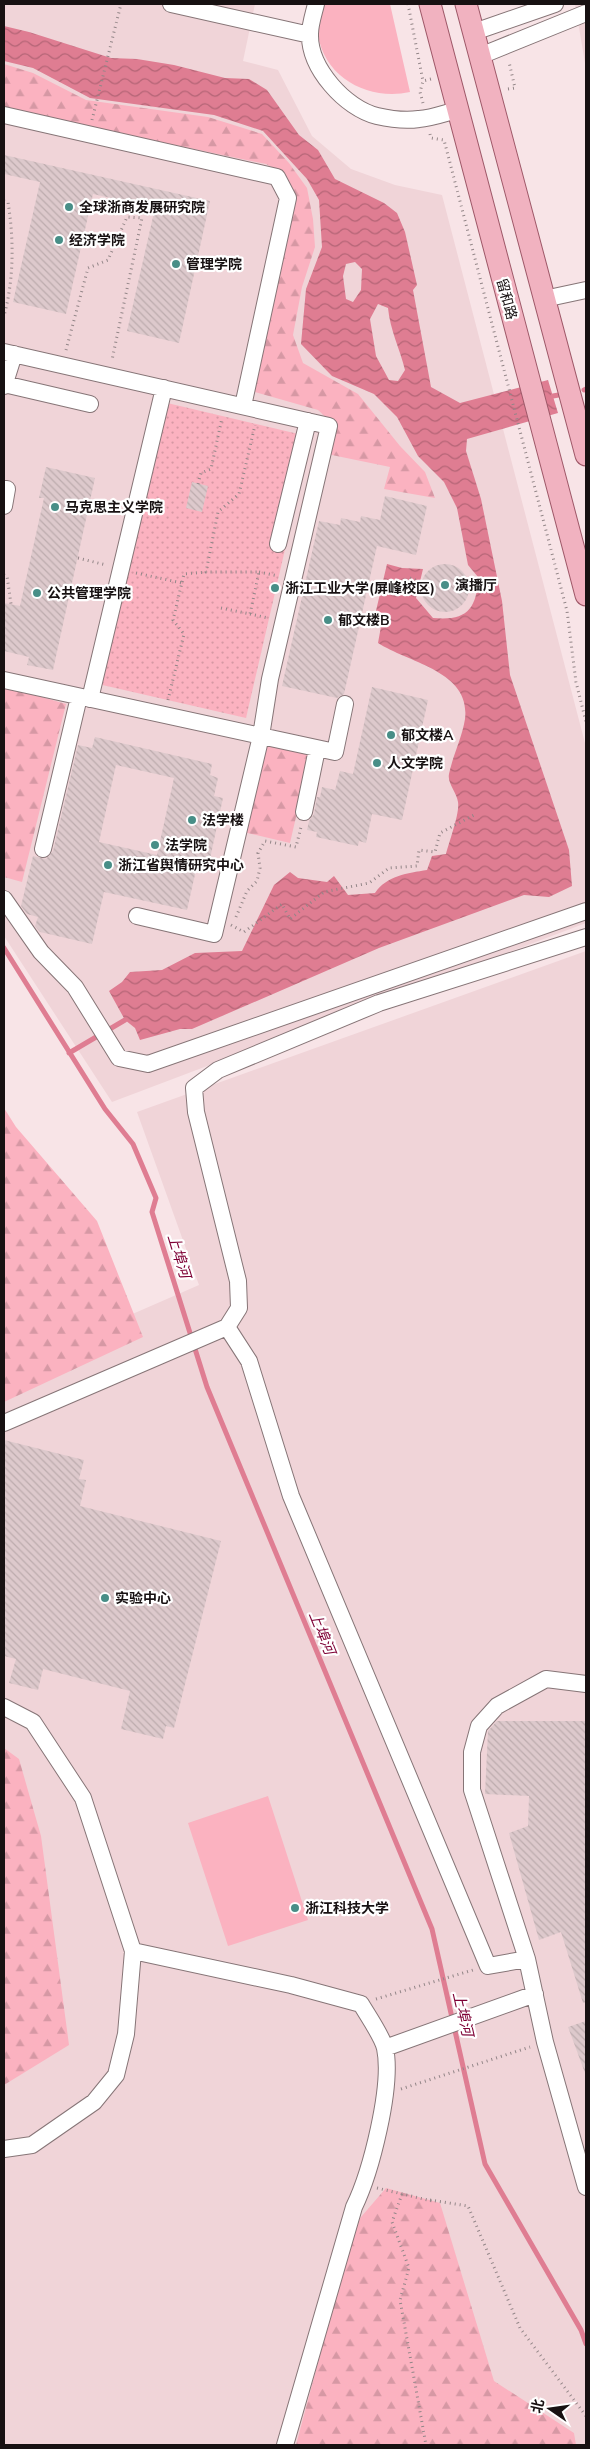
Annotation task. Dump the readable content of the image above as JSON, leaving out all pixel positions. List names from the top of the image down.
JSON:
{
  "streets": {
    "main road": ["留和路"]
  },
  "water": ["上埠河"],
  "places": [
    "全球浙商发展研究院",
    "经济学院",
    "管理学院",
    "马克思主义学院",
    "演播厅",
    "浙江工业大学(屏峰校区)",
    "公共管理学院",
    "郁文楼B",
    "郁文楼A",
    "人文学院",
    "法学楼",
    "法学院",
    "浙江省舆情研究中心",
    "实验中心",
    "浙江科技大学"
  ],
  "north": "left"
}
